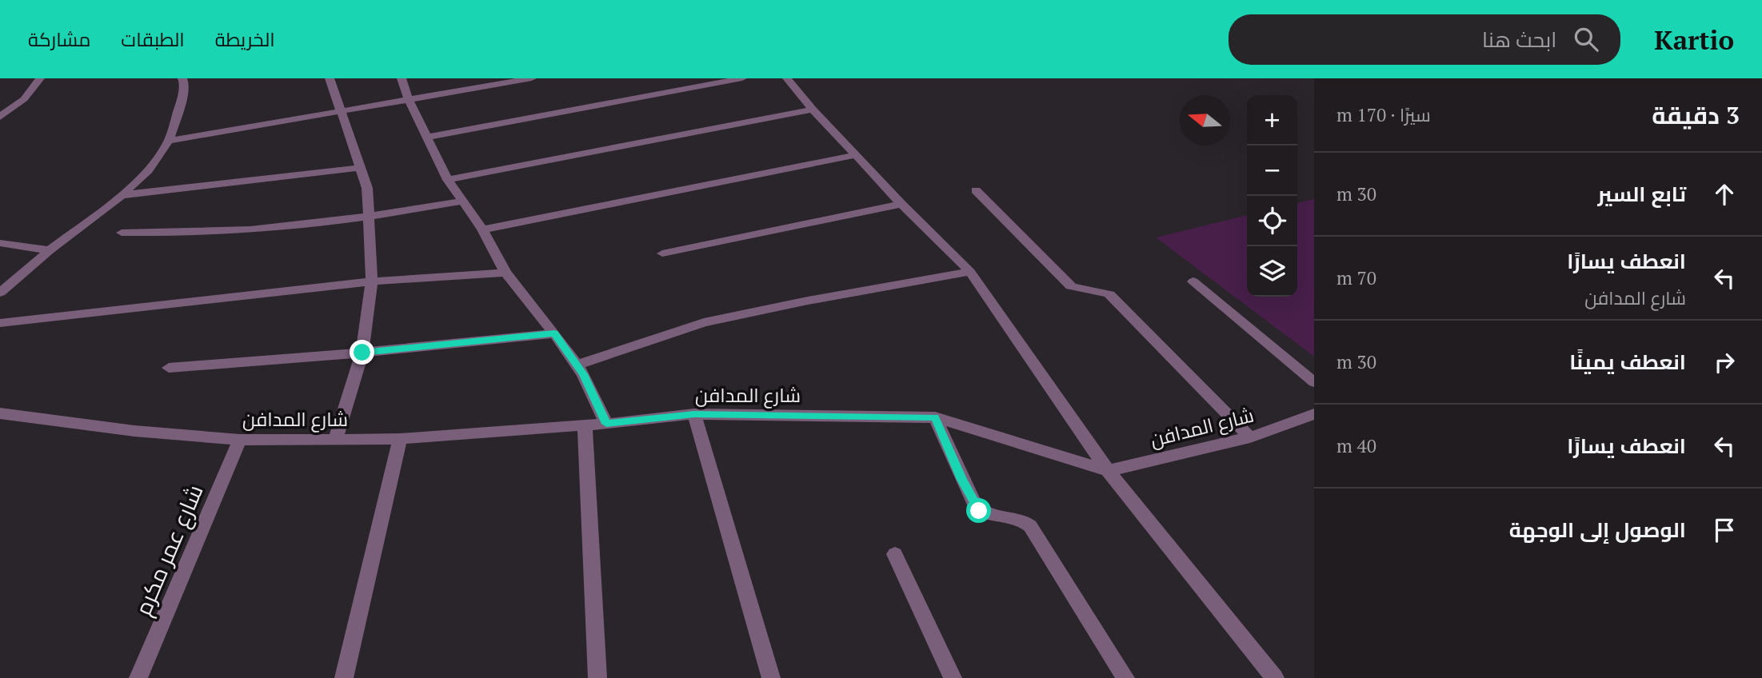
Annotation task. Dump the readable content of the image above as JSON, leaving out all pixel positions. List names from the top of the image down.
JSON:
{
  "streets": {
    "street": ["شارع المدافن", "شارع عمر مكرم"]
  },
  "crossings": [
    ["شارع المدافن", "شارع عمر مكرم"]
  ],
  "north": "left",
  "page": {
    "header": "Kartio",
    "search": "ابحث هنا",
    "nav": ["الخريطة", "الطبقات", "مشاركة"],
    "heading": ["3 دقيقة", "سيرًا · 170 m"],
    "map_buttons": ["+", "−"],
    "list": [
      ["تابع السير", "30 m"],
      ["انعطف يسارًا", "شارع المدافن", "70 m"],
      ["انعطف يمينًا", "30 m"],
      ["انعطف يسارًا", "40 m"],
      "الوصول إلى الوجهة"
    ]
  }
}
